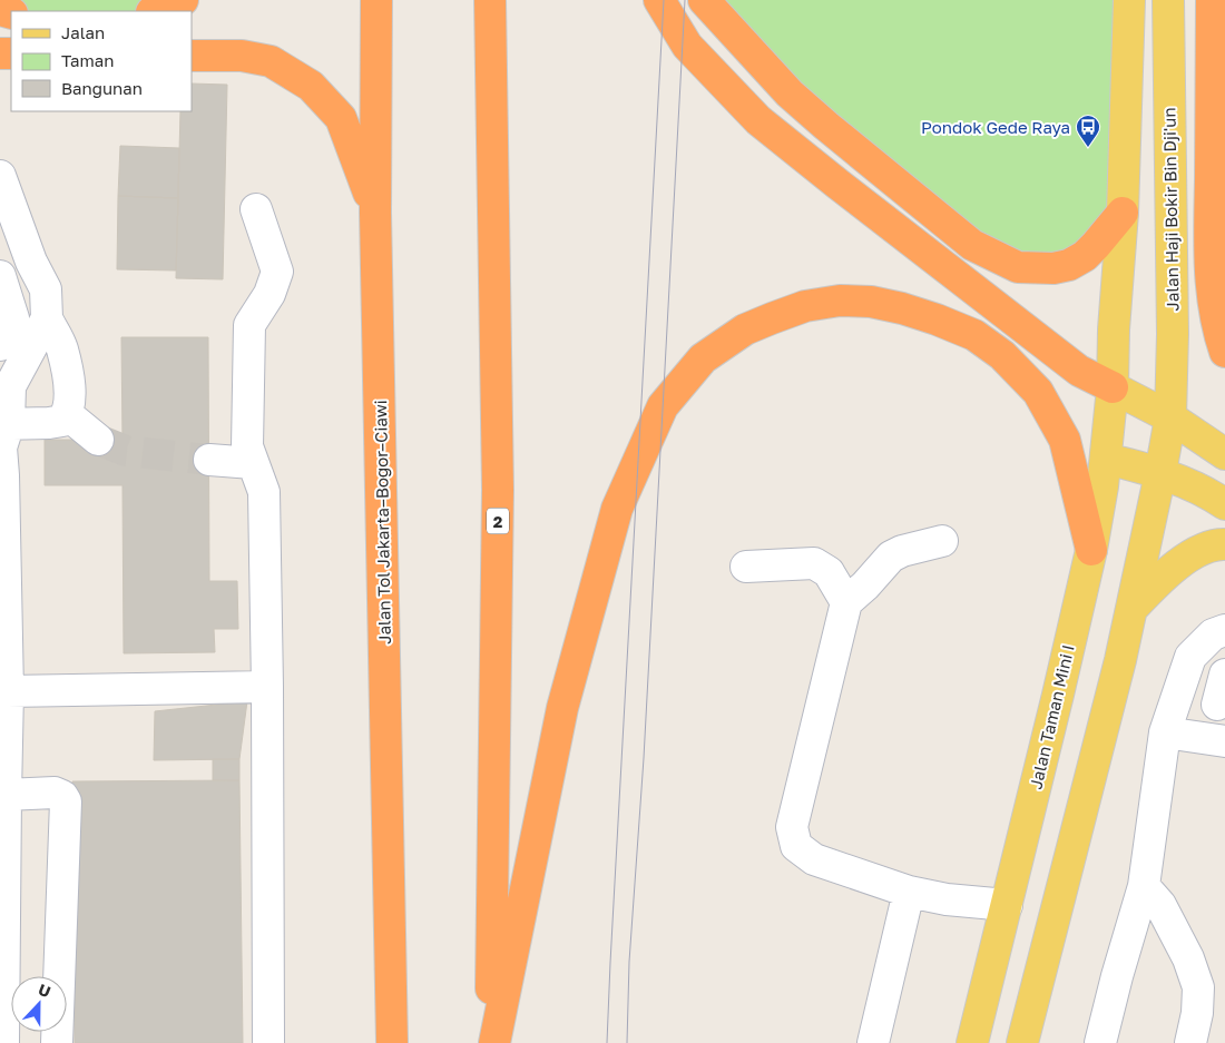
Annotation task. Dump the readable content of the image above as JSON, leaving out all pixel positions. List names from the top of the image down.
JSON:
{
  "streets": {
    "highway": ["2", "Jalan Tol Jakarta–Bogor–Ciawi"],
    "main road": ["Jalan Haji Bokir Bin Dji'un", "Jalan Taman Mini I"]
  },
  "places": {
    "bus stop": ["Pondok Gede Raya"]
  },
  "legend": ["Jalan", "Taman", "Bangunan"],
  "north": "top"
}
